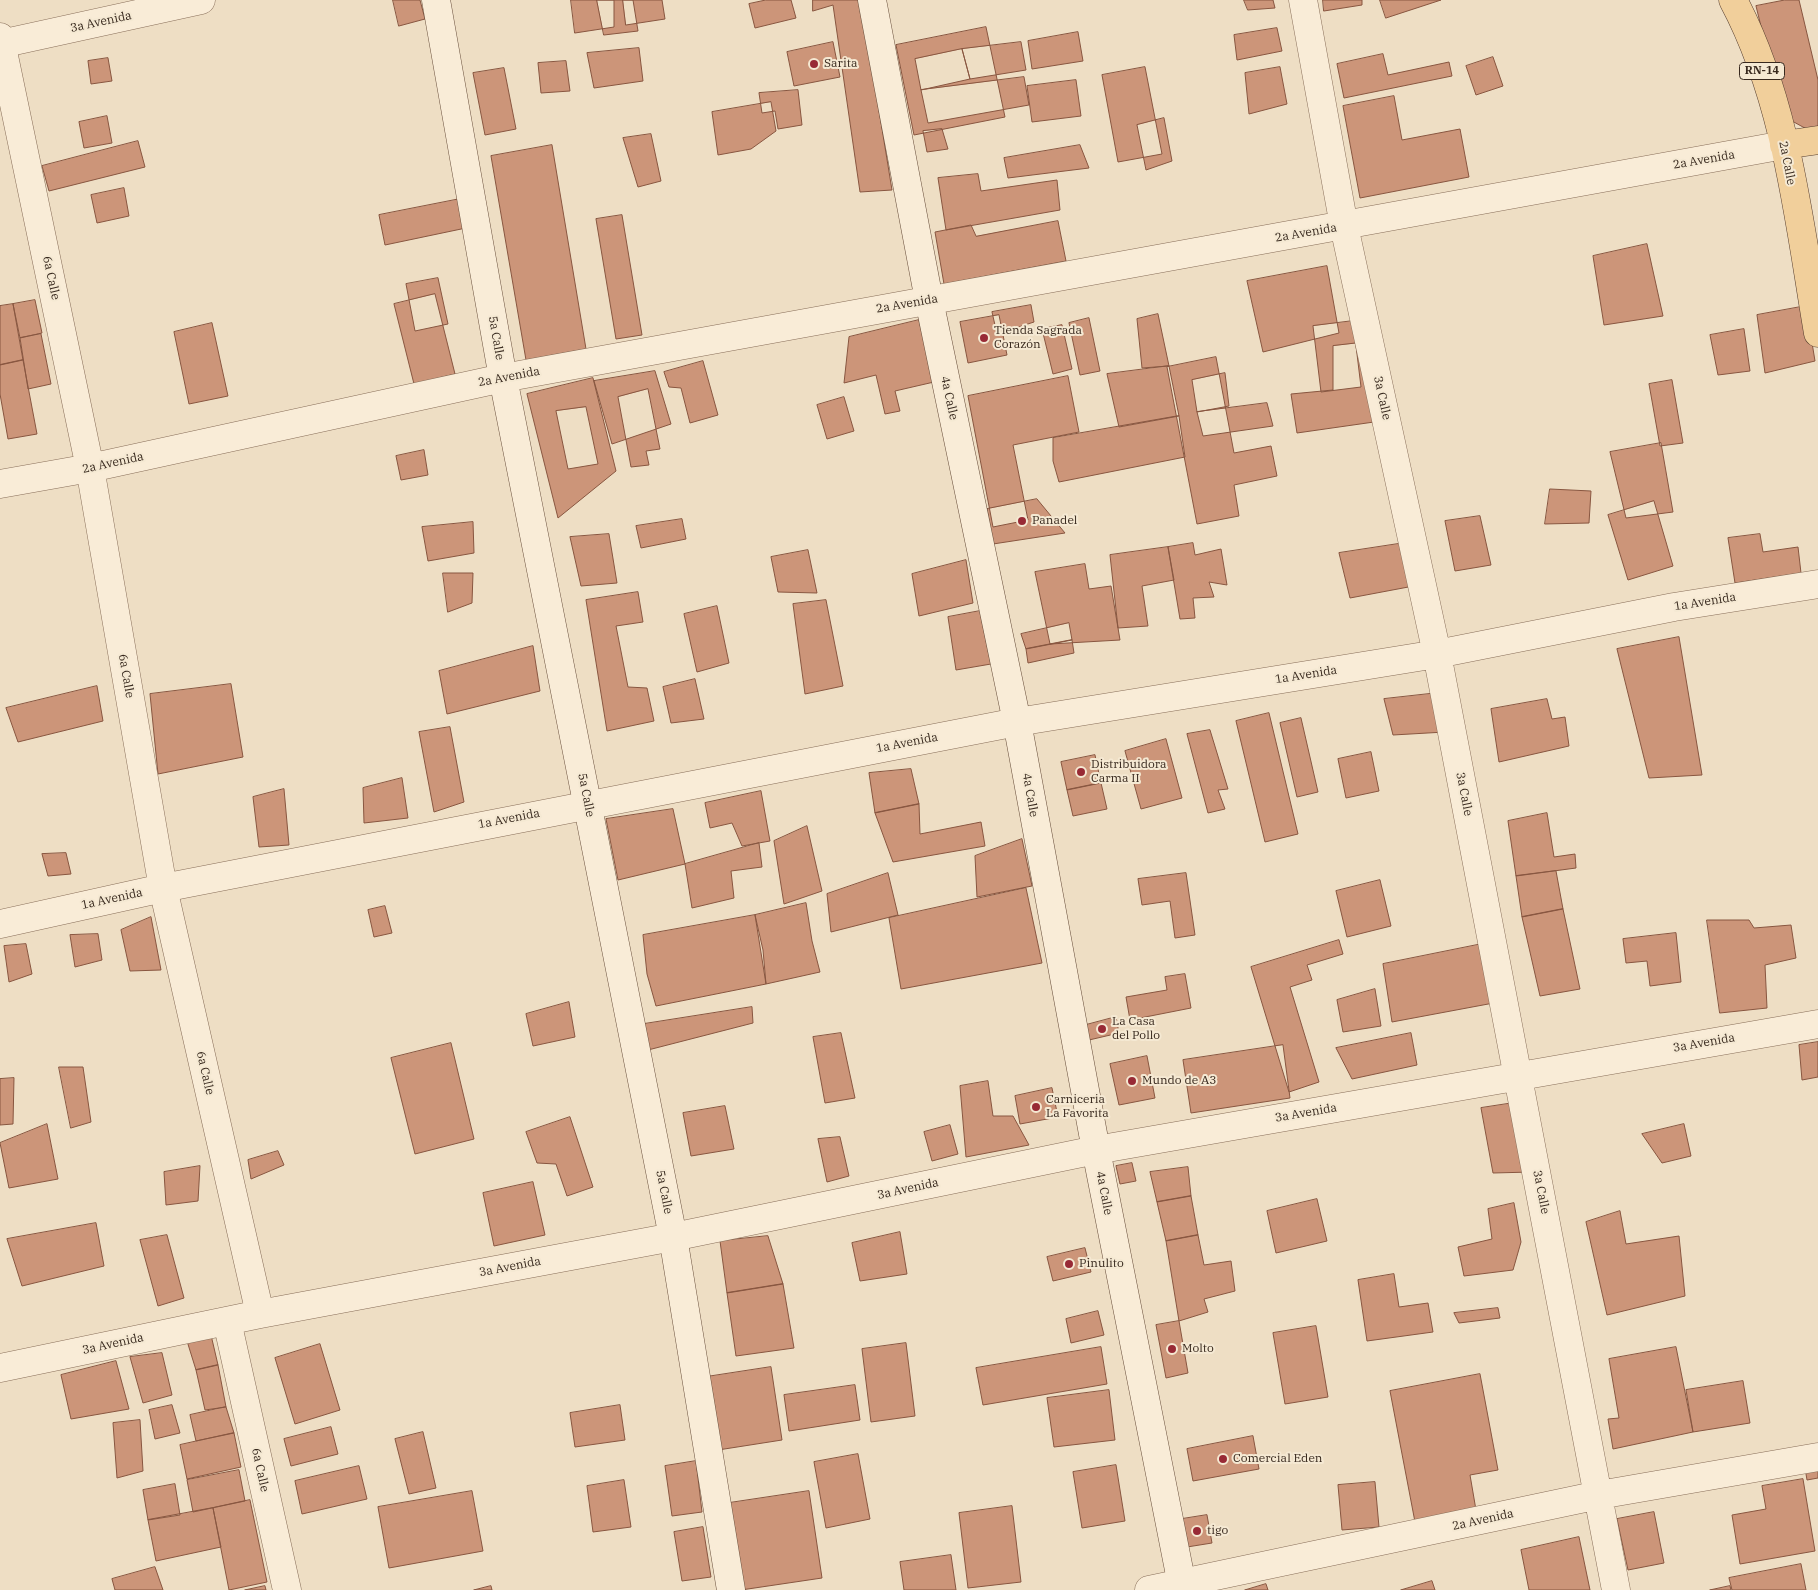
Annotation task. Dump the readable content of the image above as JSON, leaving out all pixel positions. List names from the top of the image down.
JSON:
{
  "streets": {
    "main road": ["RN-14", "2a Avenida", "2a Calle"],
    "street": [
      "3a Avenida",
      "6a Calle",
      "5a Calle",
      "4a Calle",
      "3a Calle",
      "1a Avenida"
    ]
  },
  "crossings": [
    ["3a Avenida", "6a Calle"],
    ["3a Avenida", "5a Calle"],
    ["3a Avenida", "4a Calle"],
    ["3a Avenida", "3a Calle"],
    ["2a Avenida", "2a Calle"],
    ["2a Avenida", "6a Calle"],
    ["2a Avenida", "5a Calle"],
    ["2a Avenida", "4a Calle"],
    ["2a Avenida", "3a Calle"],
    ["6a Calle", "1a Avenida"],
    ["5a Calle", "1a Avenida"],
    ["4a Calle", "1a Avenida"],
    ["3a Calle", "1a Avenida"]
  ],
  "places": [
    "Sarita",
    "Tienda Sagrada Corazón",
    "Panadel",
    "Distribuidora Carma II",
    "La Casa del Pollo",
    "Mundo de A3",
    "Carniceria La Favorita",
    "Pinulito",
    "Molto",
    "Comercial Eden",
    "tigo"
  ]
}
